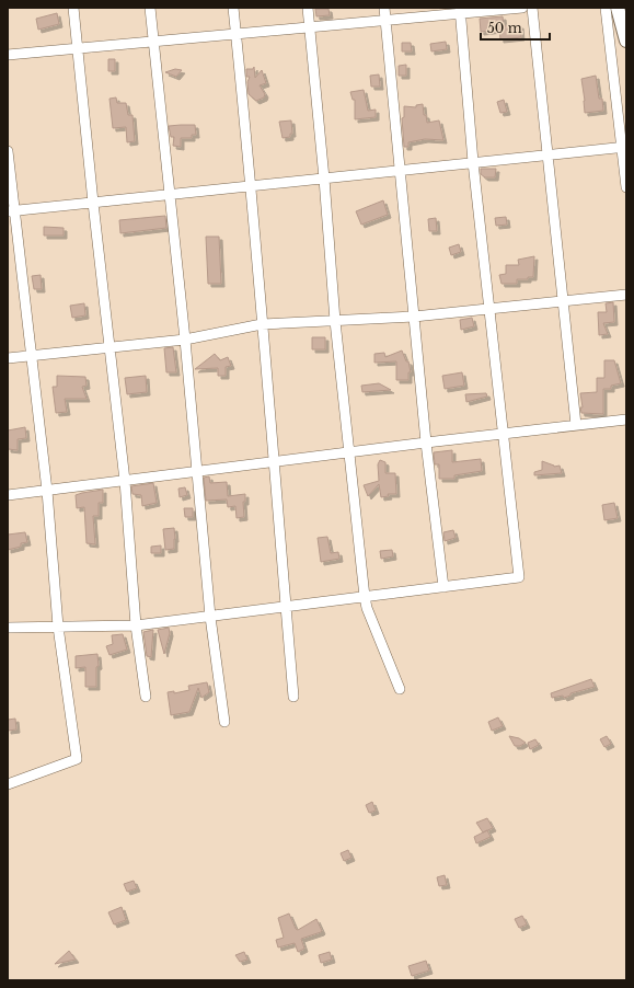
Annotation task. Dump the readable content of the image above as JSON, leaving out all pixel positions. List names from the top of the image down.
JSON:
{
  "scale_bar": "50 m"
}
